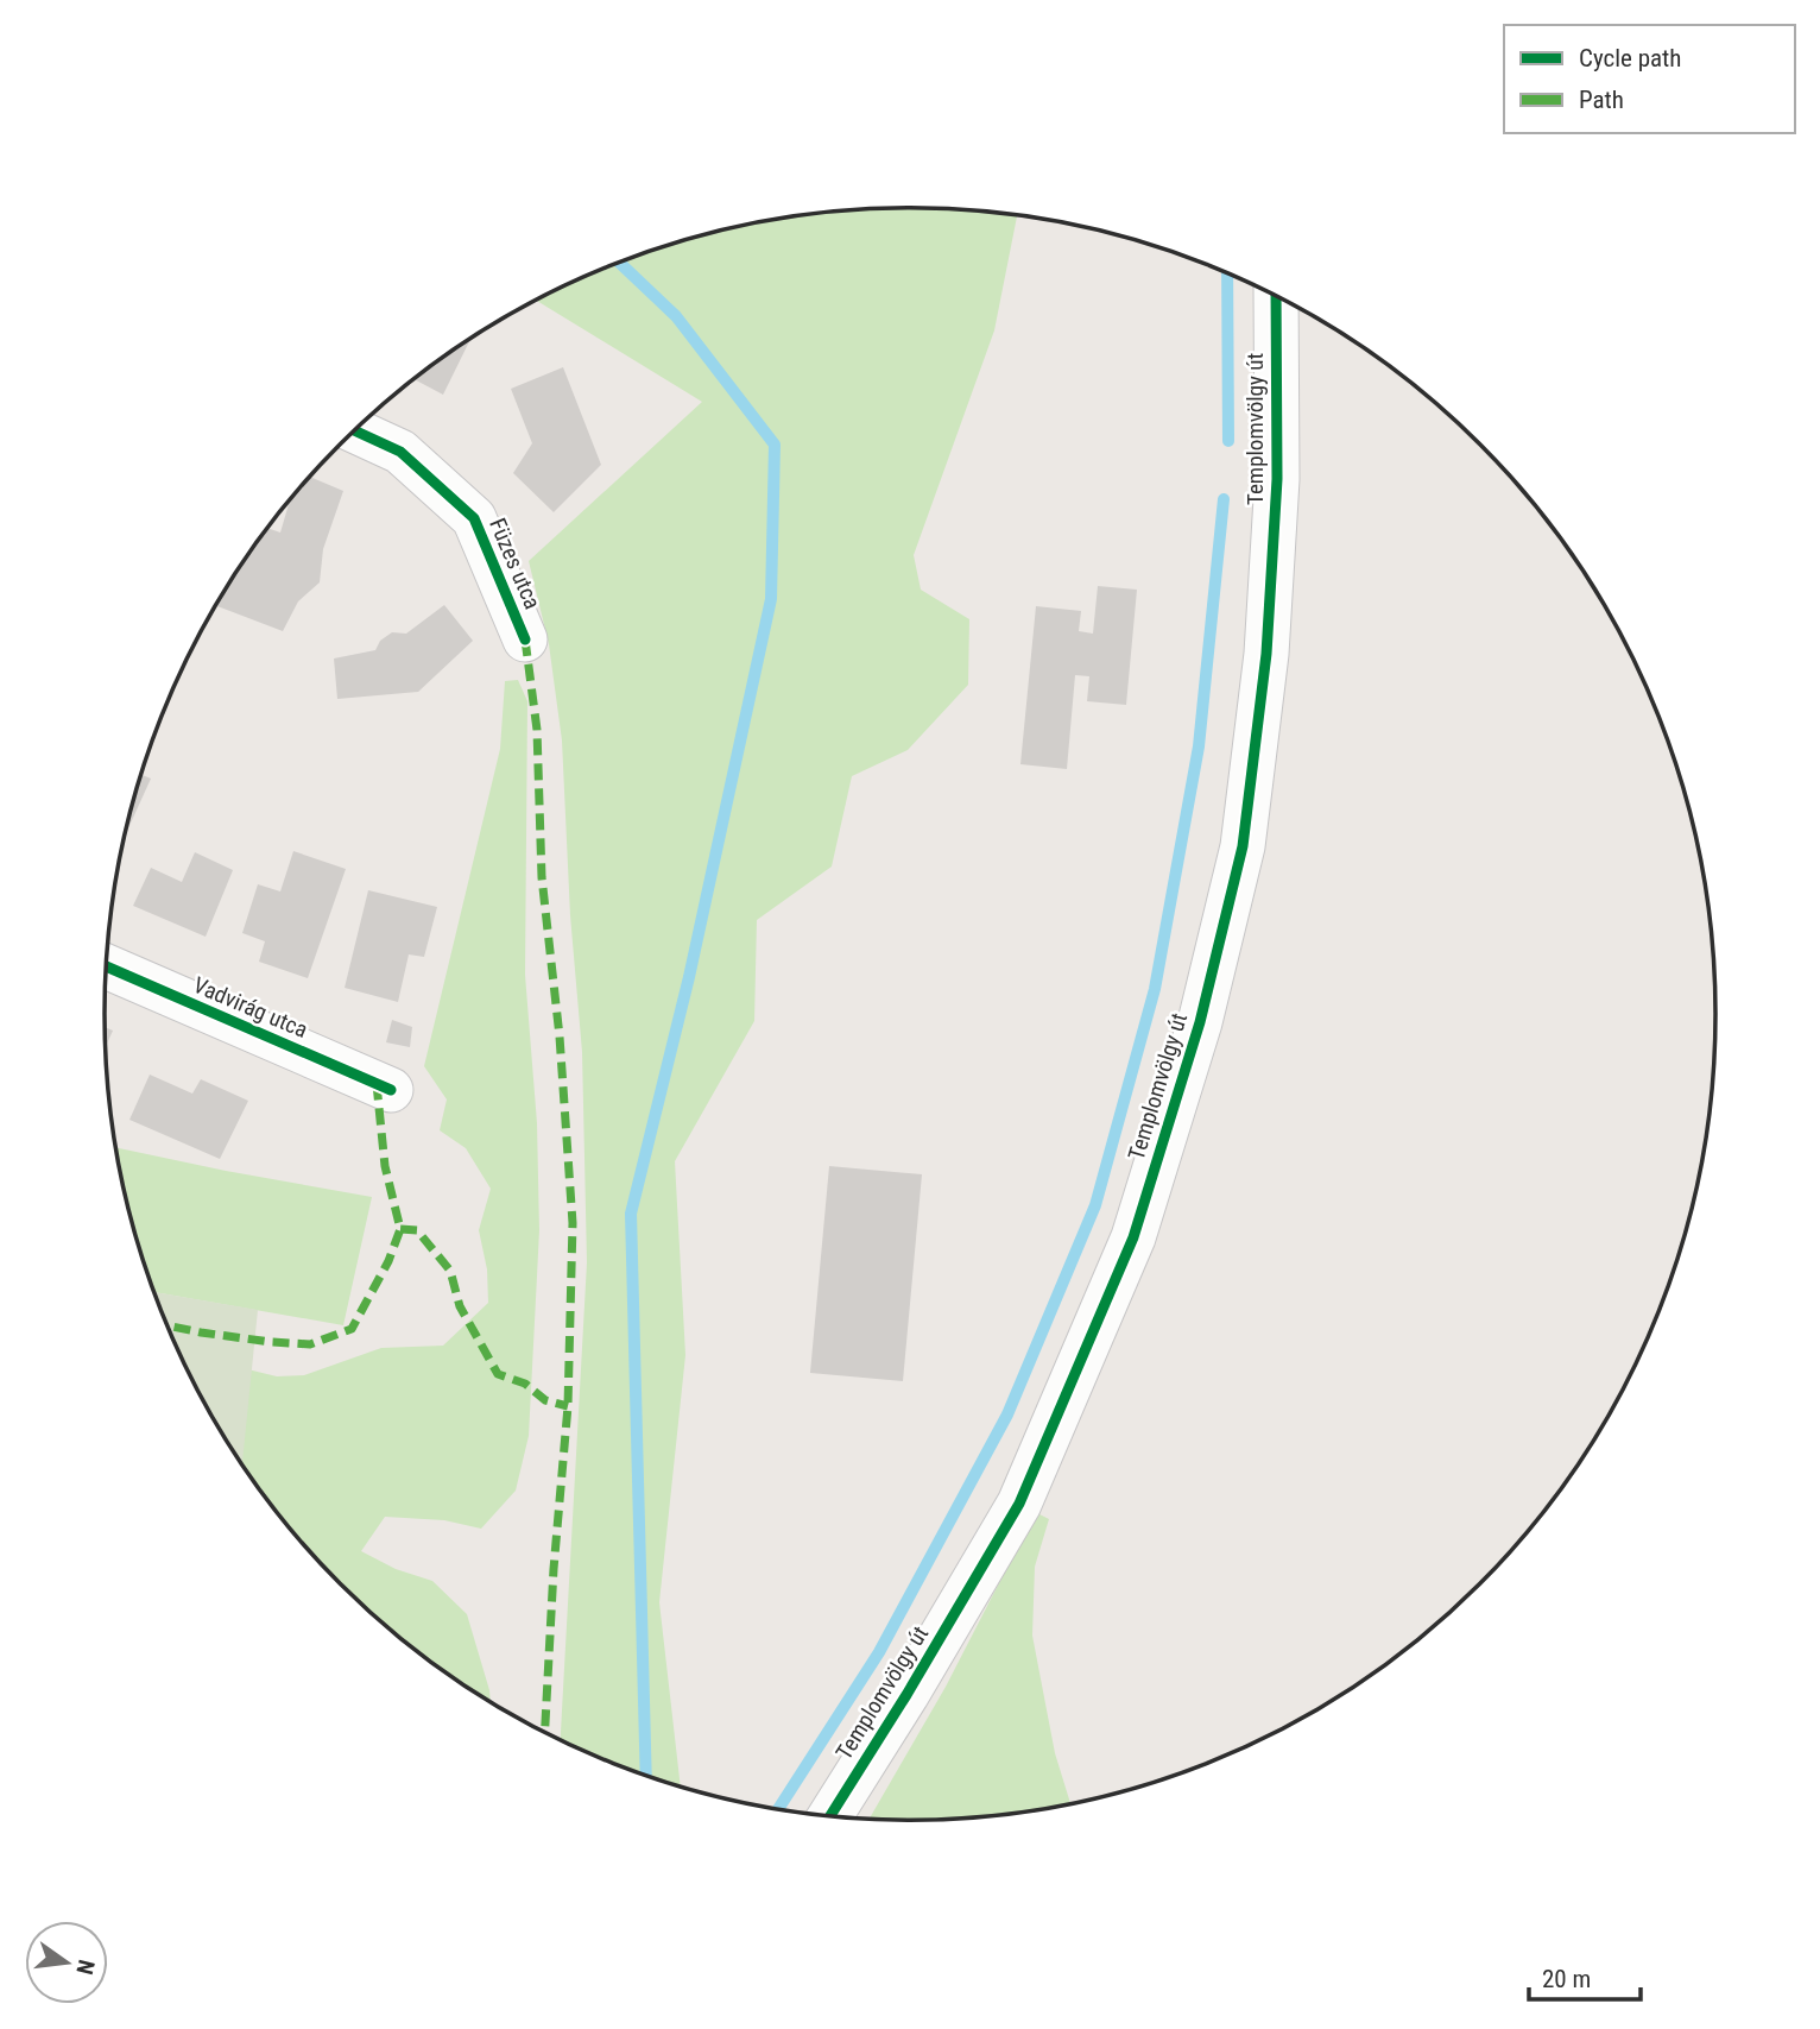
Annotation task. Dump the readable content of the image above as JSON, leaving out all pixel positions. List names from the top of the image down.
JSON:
{
  "streets": {
    "street": ["Templomvölgy út", "Füzes utca", "Vadvirág utca"]
  },
  "legend": ["Cycle path", "Path"],
  "scale_bar": "20 m",
  "north": "right"
}
